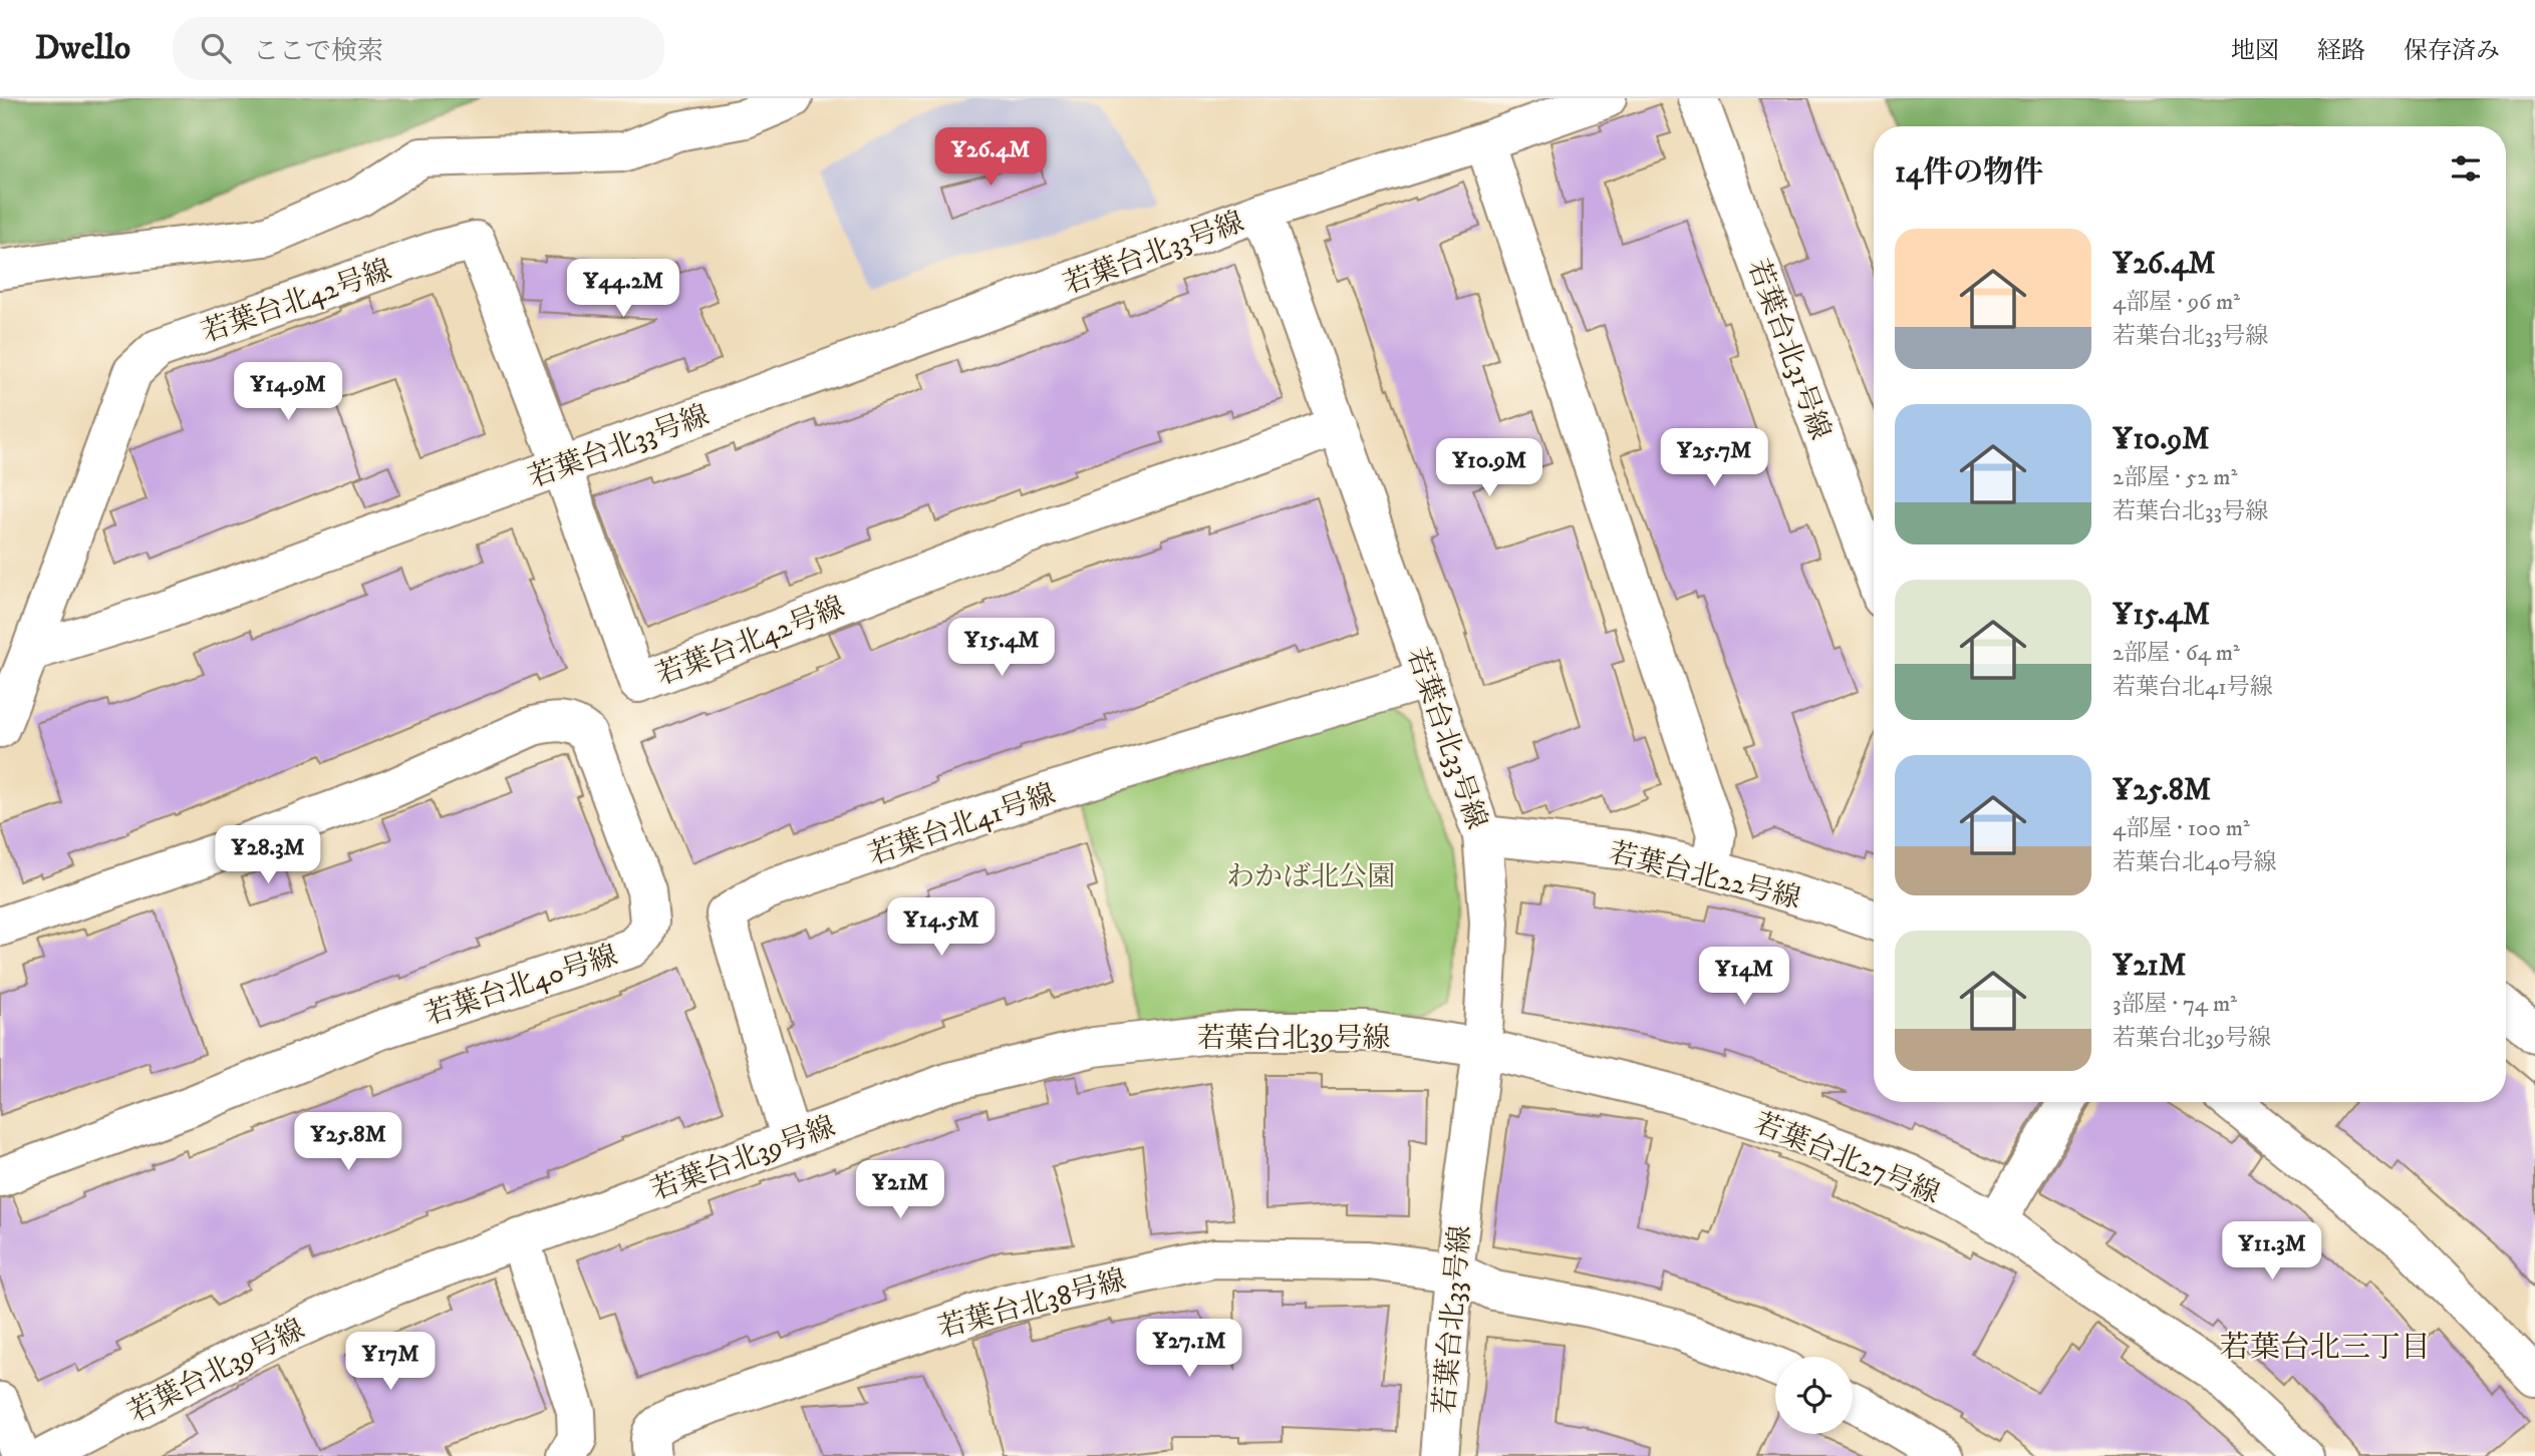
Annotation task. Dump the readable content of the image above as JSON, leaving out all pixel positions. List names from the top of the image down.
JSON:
{
  "streets": {
    "street": [
      "若葉台北33号線",
      "若葉台北42号線",
      "若葉台北31号線",
      "若葉台北41号線",
      "若葉台北22号線",
      "若葉台北40号線",
      "若葉台北39号線",
      "若葉台北27号線",
      "若葉台北38号線"
    ]
  },
  "crossings": [
    ["若葉台北33号線", "若葉台北42号線"],
    ["若葉台北33号線", "若葉台北41号線"],
    ["若葉台北33号線", "若葉台北22号線"],
    ["若葉台北33号線", "若葉台北39号線"],
    ["若葉台北33号線", "若葉台北27号線"],
    ["若葉台北33号線", "若葉台北38号線"],
    ["若葉台北41号線", "若葉台北39号線"],
    ["若葉台北39号線", "若葉台北27号線"]
  ],
  "districts": ["若葉台北三丁目"],
  "parks": ["わかば北公園"],
  "page": {
    "header": "Dwello",
    "search": "ここで検索",
    "nav": ["地図", "経路", "保存済み"],
    "heading": "14件の物件",
    "price": [
      "¥26.4M",
      "¥44.2M",
      "¥14.9M",
      "¥25.7M",
      "¥10.9M",
      "¥15.4M",
      "¥28.3M",
      "¥14.5M",
      "¥14M",
      "¥25.8M",
      "¥21M",
      "¥11.3M",
      "¥27.1M",
      "¥17M"
    ],
    "list": [
      {
        "name": "¥26.4M",
        "note": "4部屋 · 96 m² · 若葉台北33号線"
      },
      {
        "name": "¥10.9M",
        "note": "2部屋 · 52 m² · 若葉台北33号線"
      },
      {
        "name": "¥15.4M",
        "note": "2部屋 · 64 m² · 若葉台北41号線"
      },
      {
        "name": "¥25.8M",
        "note": "4部屋 · 100 m² · 若葉台北40号線"
      },
      {
        "name": "¥21M",
        "note": "3部屋 · 74 m² · 若葉台北39号線"
      }
    ]
  }
}
